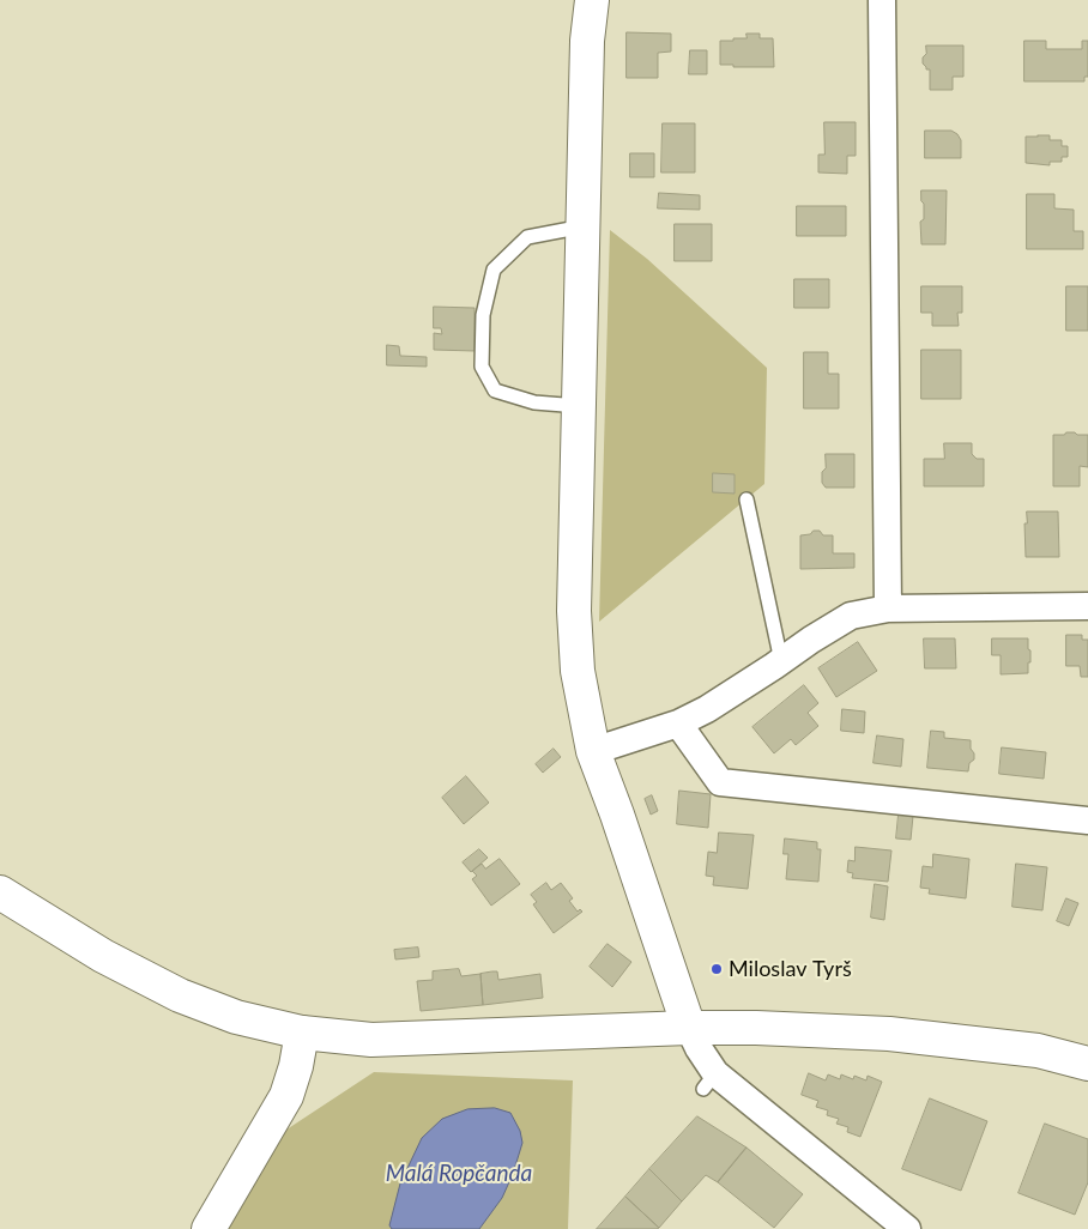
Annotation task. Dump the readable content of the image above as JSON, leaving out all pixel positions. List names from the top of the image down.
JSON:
{
  "water": ["Malá Ropčanda"],
  "places": ["Miloslav Tyrš"]
}
